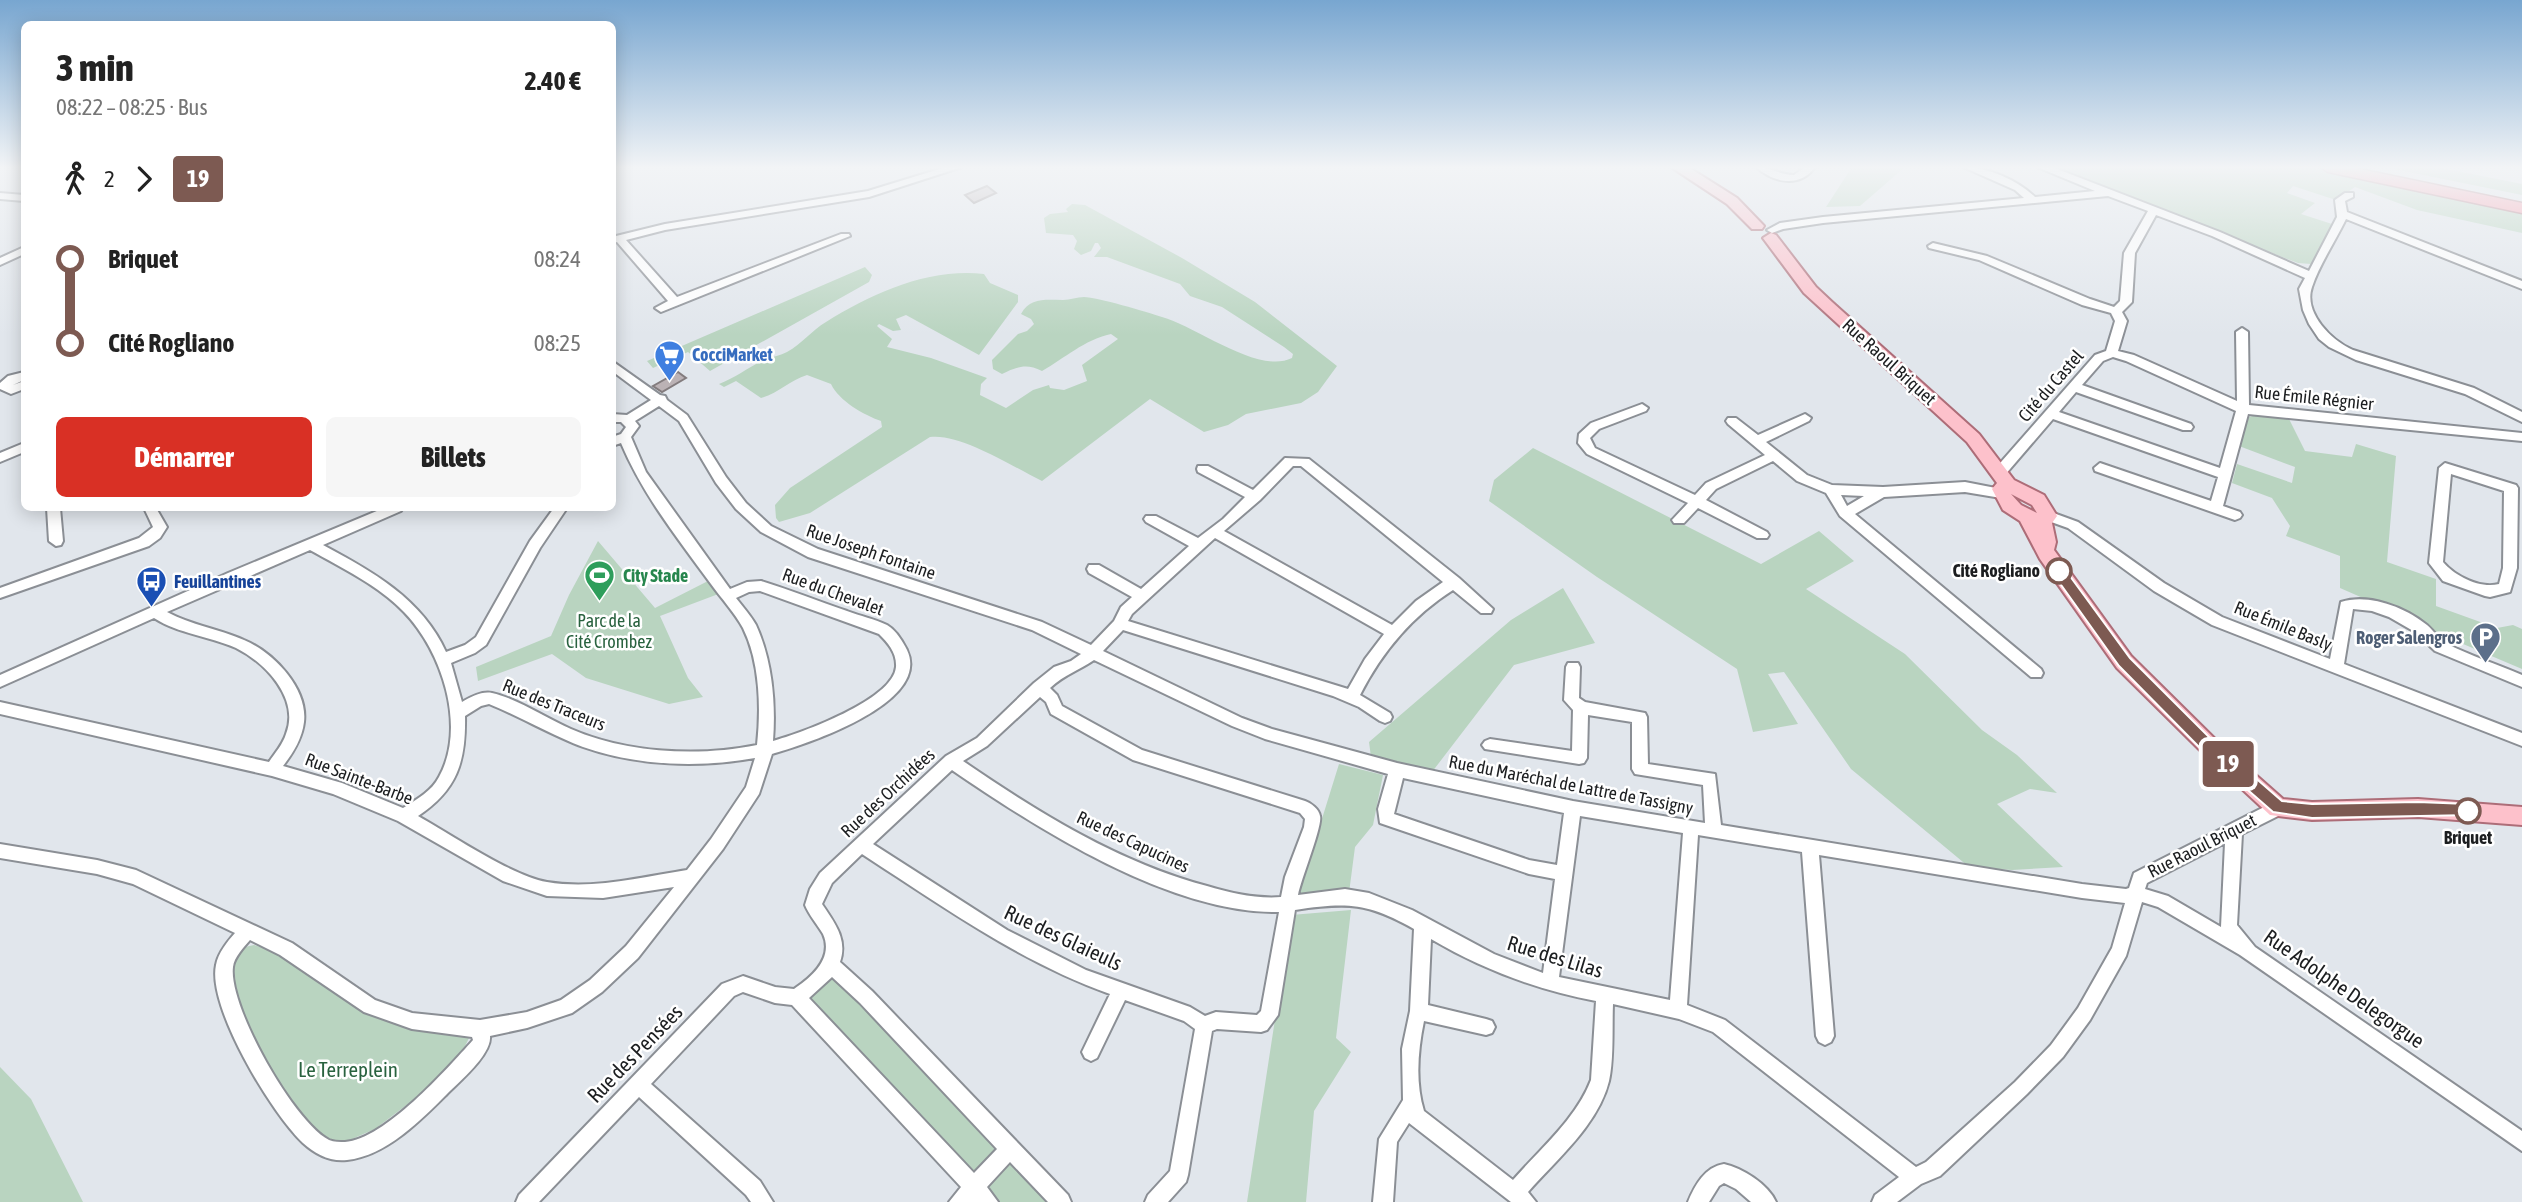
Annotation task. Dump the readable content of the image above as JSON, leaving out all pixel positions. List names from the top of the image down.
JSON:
{
  "streets": {
    "main road": ["Rue Raoul Briquet"],
    "street": [
      "Cité du Castel",
      "Rue Émile Régnier",
      "Rue Joseph Fontaine",
      "Rue du Chevalet",
      "Rue Émile Basly",
      "Rue des Traceurs",
      "Rue Sainte-Barbe",
      "Rue du Maréchal de Lattre de Tassigny",
      "Rue des Orchidées",
      "Rue des Capucines",
      "Rue des Glaieuls",
      "Rue des Lilas",
      "Rue Adolphe Delegorgue",
      "Rue des Pensées"
    ]
  },
  "crossings": [
    ["Rue Raoul Briquet", "Cité du Castel"],
    ["Rue Raoul Briquet", "Rue Émile Basly"],
    ["Rue Raoul Briquet", "Rue du Maréchal de Lattre de Tassigny"],
    ["Cité du Castel", "Rue Émile Régnier"],
    ["Rue Joseph Fontaine", "Rue du Maréchal de Lattre de Tassigny"],
    ["Rue du Chevalet", "Rue des Traceurs"],
    ["Rue du Maréchal de Lattre de Tassigny", "Rue des Orchidées"],
    ["Rue des Orchidées", "Rue des Capucines"],
    ["Rue des Orchidées", "Rue des Glaieuls"],
    ["Rue des Capucines", "Rue des Lilas"]
  ],
  "parks": ["Parc de la Cité Crombez", "Le Terreplein"],
  "places": {
    "supermarket": ["CocciMarket"],
    "other": ["Cité Rogliano", "Briquet"],
    "sports": ["City Stade"],
    "bus stop": ["Feuillantines"],
    "parking": ["Roger Salengros"]
  },
  "lines": ["bus line 19"],
  "page": {
    "on_map": "19",
    "heading": ["3 min", "08:22 – 08:25 · Bus", "2.40 €"],
    "legs": ["2", "19"],
    "list": [
      {
        "name": "Briquet",
        "value": "08:24"
      },
      {
        "name": "Cité Rogliano",
        "value": "08:25"
      }
    ],
    "buttons": ["Démarrer", "Billets"]
  }
}
